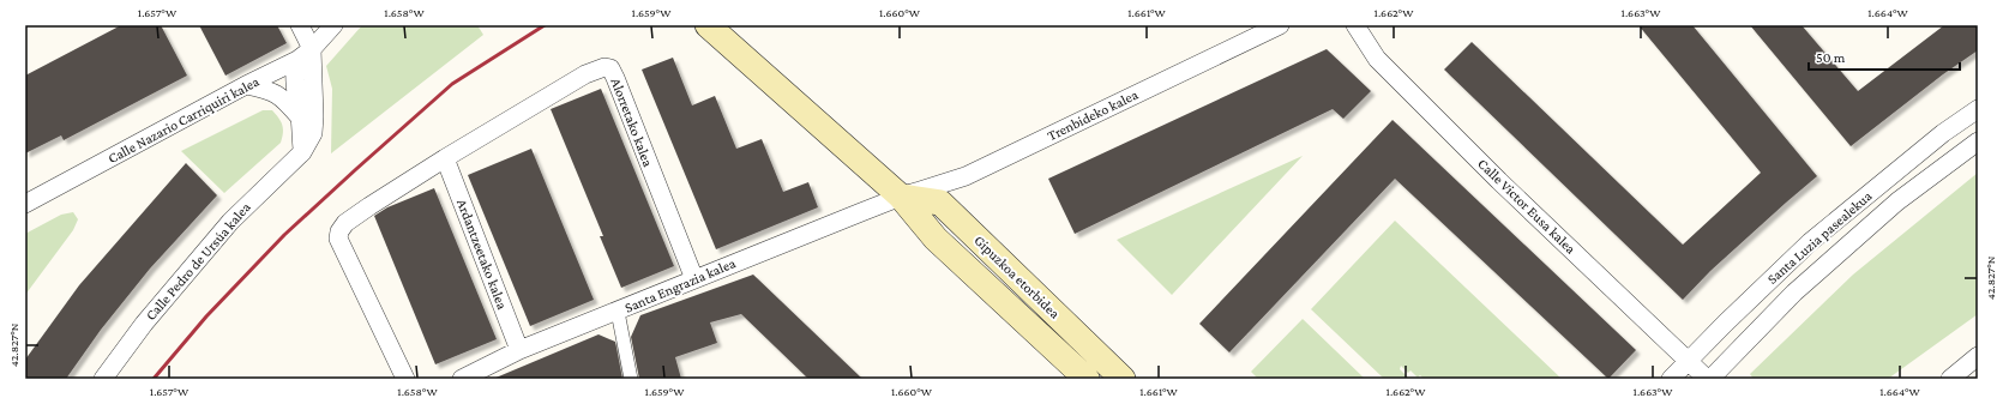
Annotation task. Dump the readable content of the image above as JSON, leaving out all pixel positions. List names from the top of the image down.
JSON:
{
  "streets": {
    "main road": ["Gipuzkoa etorbidea"],
    "street": [
      "Trenbideko kalea",
      "Calle Nazario Carriquiri kalea",
      "Alorretako kalea",
      "Calle Victor Eusa kalea",
      "Santa Luzia pasealekua",
      "Ardantzeetako kalea",
      "Calle Pedro de Ursúa kalea",
      "Santa Engrazia kalea"
    ]
  },
  "crossings": [
    ["Trenbideko kalea", "Gipuzkoa etorbidea"],
    ["Trenbideko kalea", "Santa Engrazia kalea"],
    ["Calle Nazario Carriquiri kalea", "Calle Pedro de Ursúa kalea"],
    ["Alorretako kalea", "Ardantzeetako kalea"],
    ["Alorretako kalea", "Santa Engrazia kalea"],
    ["Calle Victor Eusa kalea", "Santa Luzia pasealekua"],
    ["Ardantzeetako kalea", "Santa Engrazia kalea"],
    ["Gipuzkoa etorbidea", "Santa Engrazia kalea"]
  ],
  "scale_bar": "50 m",
  "coordinates": [
    "1.657°W",
    "1.658°W",
    "1.659°W",
    "1.660°W",
    "1.661°W",
    "1.662°W",
    "1.663°W",
    "1.664°W",
    "42.827°N"
  ]
}
